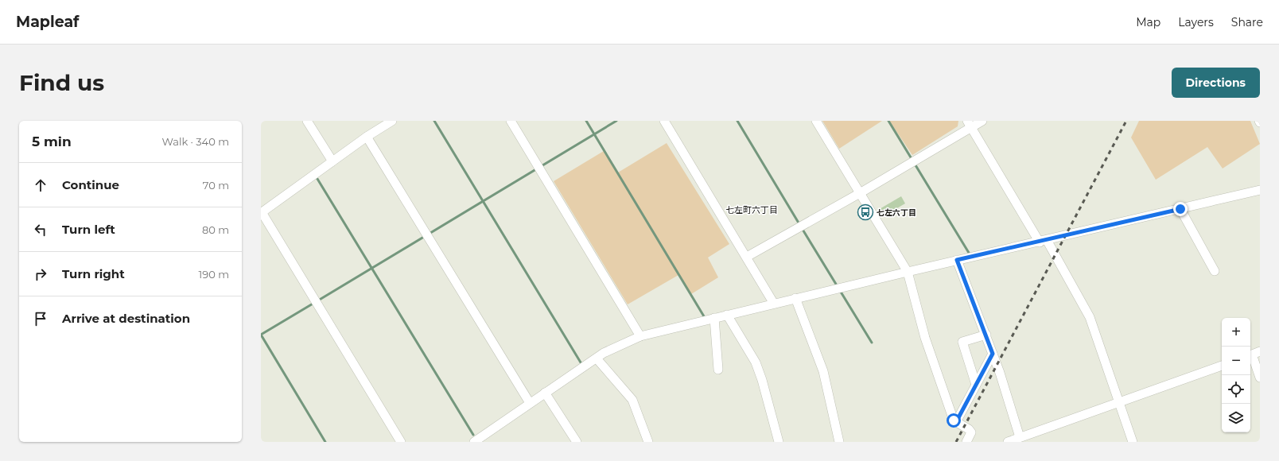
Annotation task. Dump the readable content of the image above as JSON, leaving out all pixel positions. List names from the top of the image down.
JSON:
{
  "districts": ["七左町六丁目"],
  "places": {
    "bus stop": ["七左六丁目"]
  },
  "page": {
    "header": "Mapleaf",
    "nav": ["Map", "Layers", "Share"],
    "buttons": "Directions",
    "title": "Find us",
    "heading": ["5 min", "Walk · 340 m"],
    "list": [
      ["Continue", "70 m"],
      ["Turn left", "80 m"],
      ["Turn right", "190 m"],
      "Arrive at destination"
    ],
    "map_buttons": ["+", "−"]
  }
}
